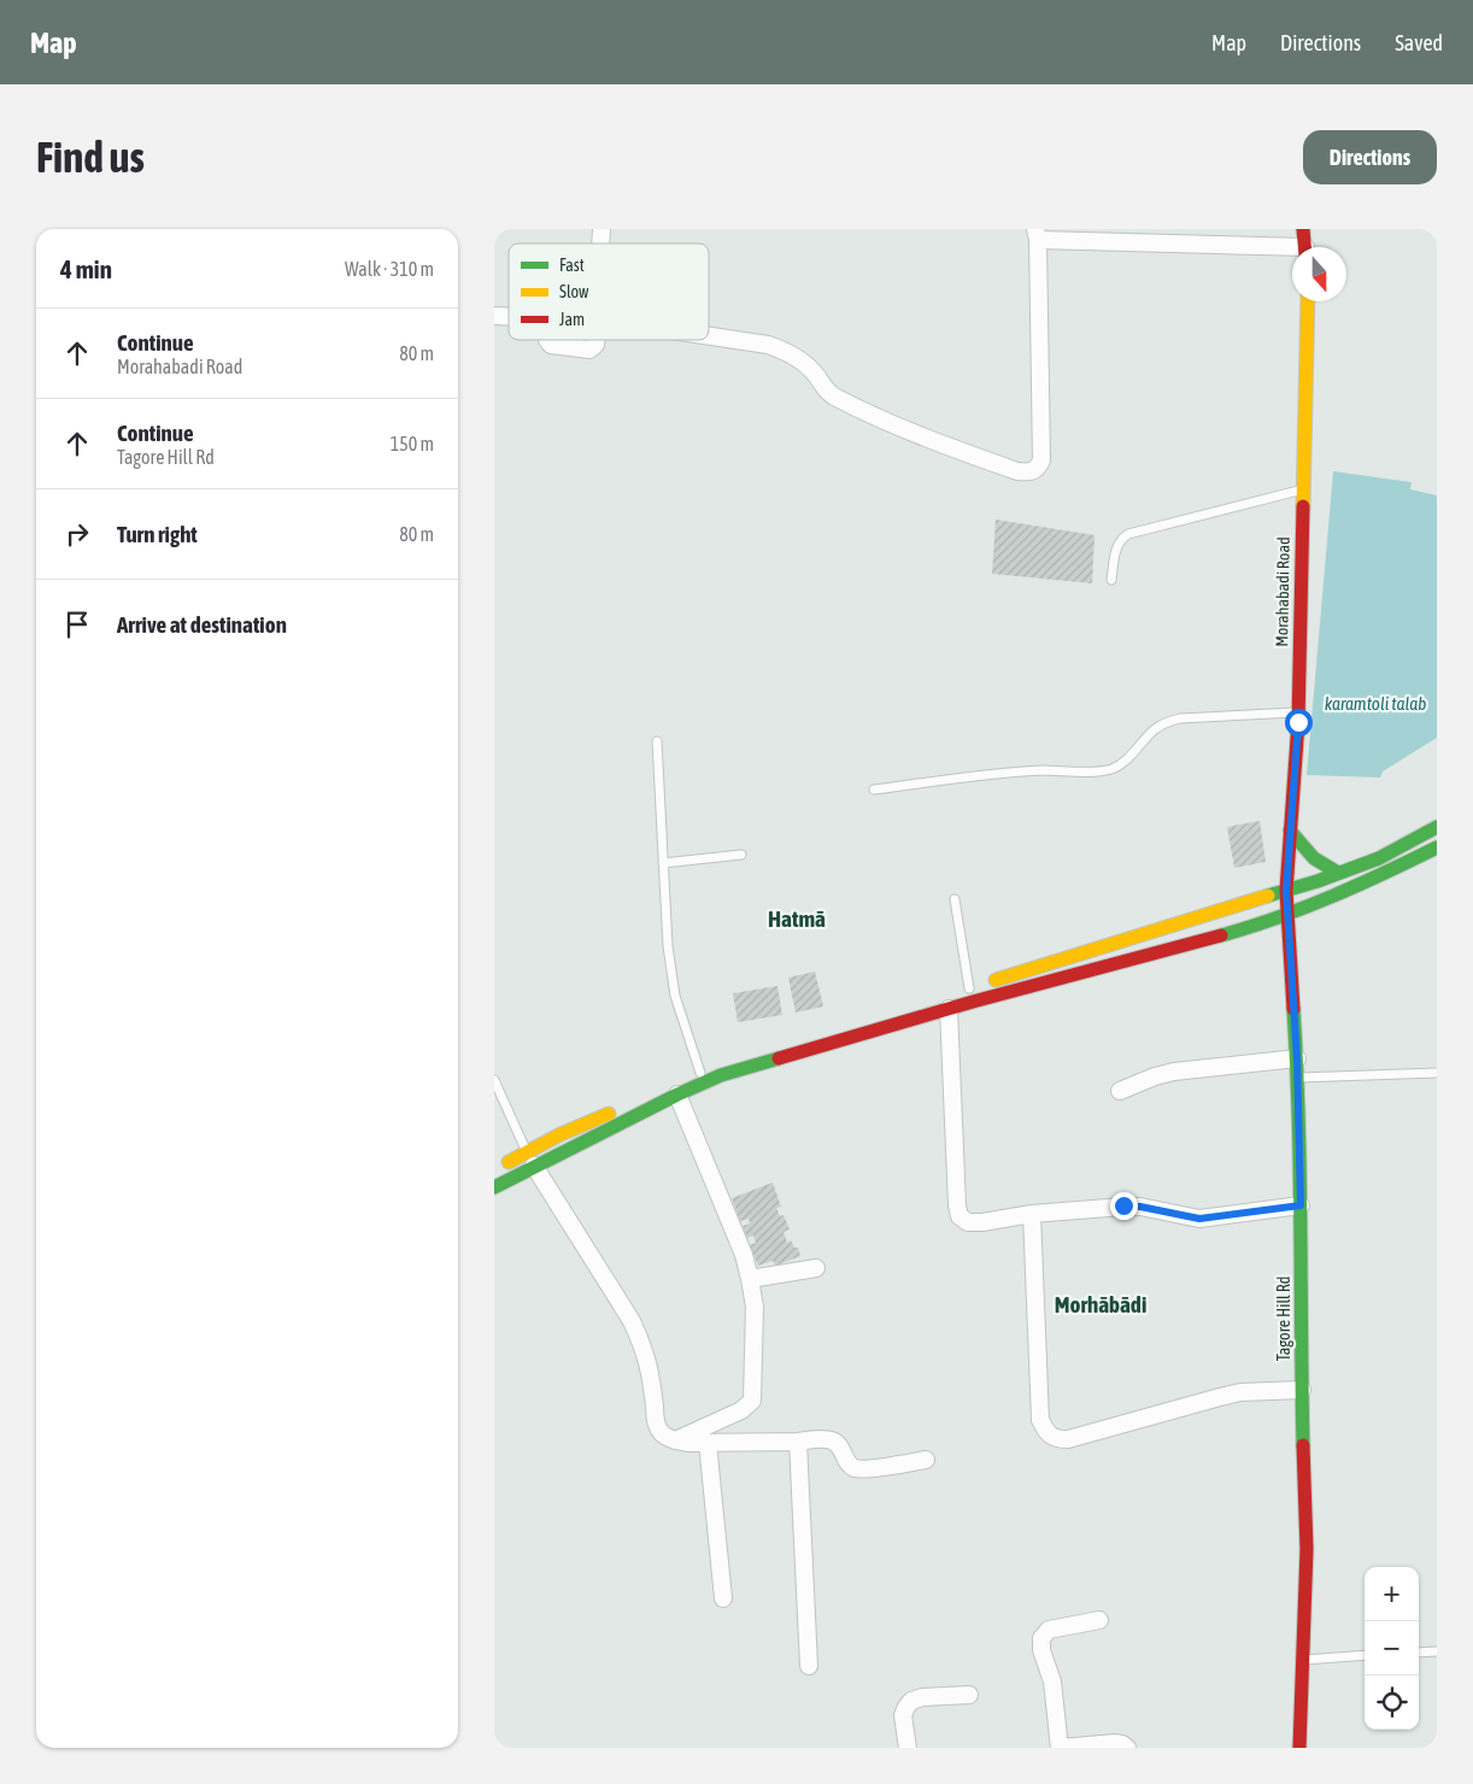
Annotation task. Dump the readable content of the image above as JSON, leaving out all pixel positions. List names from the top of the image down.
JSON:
{
  "streets": {
    "main road": ["Morahabadi Road", "Tagore Hill Rd"]
  },
  "crossings": [
    ["Morahabadi Road", "Tagore Hill Rd"]
  ],
  "districts": ["Hatmā", "Morhābādi"],
  "water": ["karamtoli talab"],
  "legend": ["Fast", "Slow", "Jam"],
  "north": "bottom",
  "page": {
    "header": "Map",
    "nav": ["Map", "Directions", "Saved"],
    "buttons": "Directions",
    "title": "Find us",
    "heading": ["4 min", "Walk · 310 m"],
    "list": [
      ["Continue", "Morahabadi Road", "80 m"],
      ["Continue", "Tagore Hill Rd", "150 m"],
      ["Turn right", "80 m"],
      "Arrive at destination"
    ],
    "map_buttons": ["+", "−"]
  }
}
